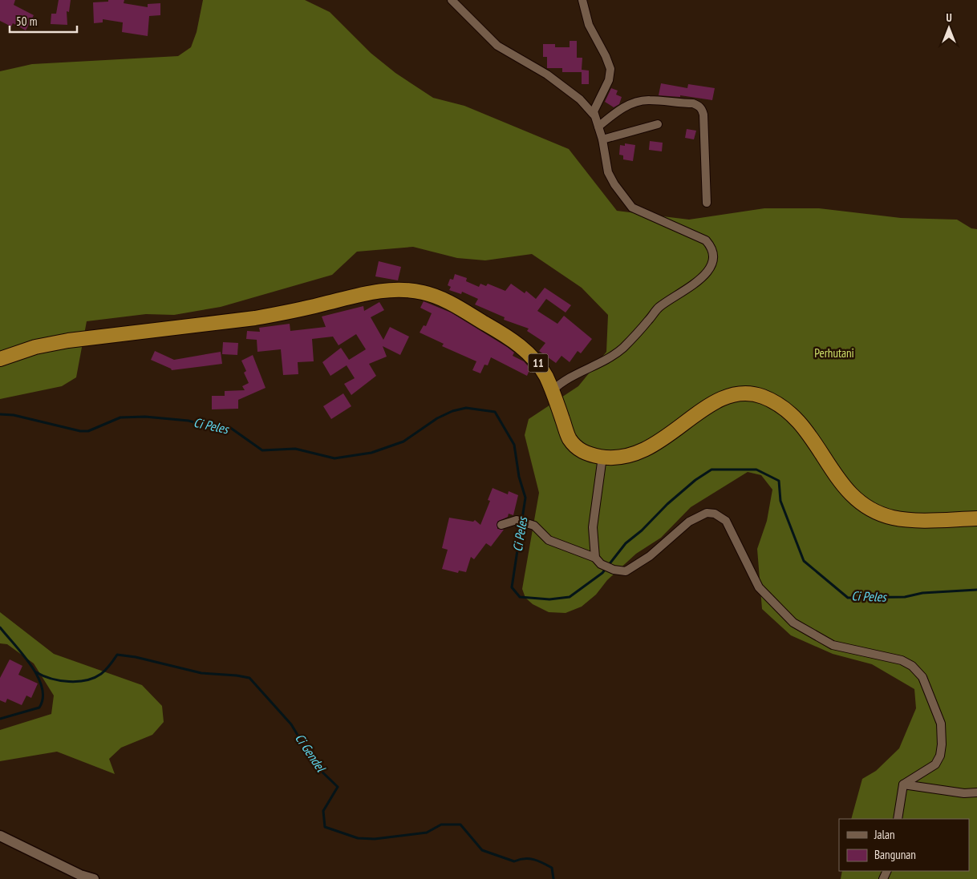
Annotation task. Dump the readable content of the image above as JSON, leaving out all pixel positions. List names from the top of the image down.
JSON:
{
  "streets": {
    "highway": ["11"]
  },
  "water": ["Ci Peles", "Ci Gendel"],
  "parks": ["Perhutani"],
  "legend": ["Jalan", "Bangunan"],
  "scale_bar": "50 m",
  "north": "top"
}
